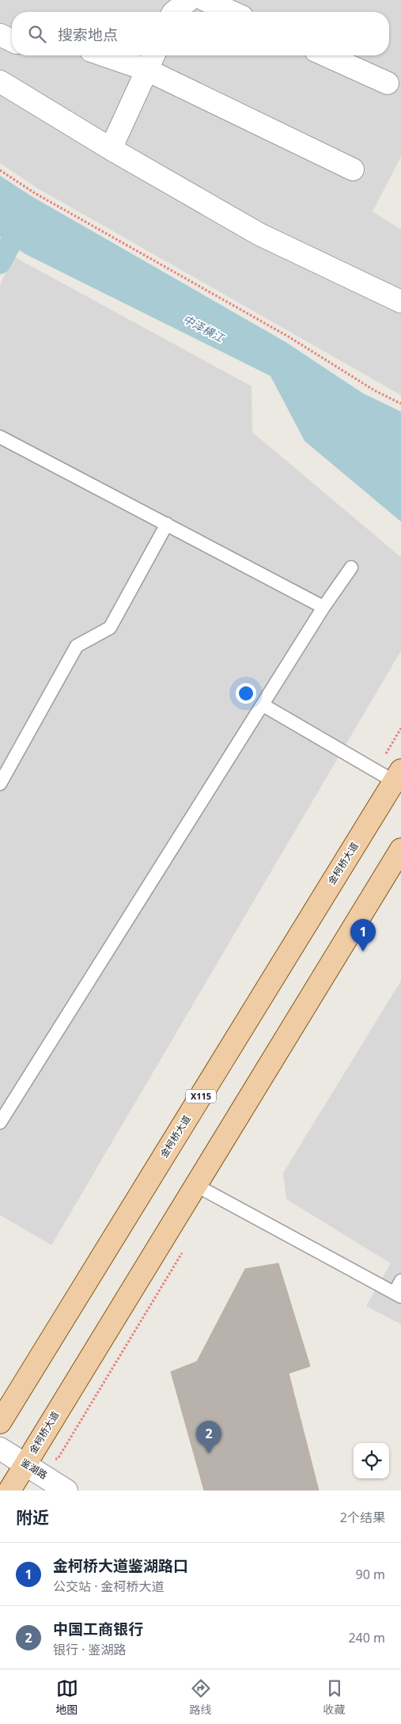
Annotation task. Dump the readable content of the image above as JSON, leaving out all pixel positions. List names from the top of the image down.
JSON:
{
  "streets": {
    "main road": ["金柯桥大道", "X115"],
    "street": ["鉴湖路"]
  },
  "crossings": [
    ["金柯桥大道", "鉴湖路"]
  ],
  "water": ["中泽横江"],
  "page": {
    "search": "搜索地点",
    "pins": ["1", "2"],
    "heading": ["附近", "2个结果"],
    "list": [
      {
        "mark": "1",
        "name": "金柯桥大道鉴湖路口",
        "note": "公交站 · 金柯桥大道",
        "value": "90 m"
      },
      {
        "mark": "2",
        "name": "中国工商银行",
        "note": "银行 · 鉴湖路",
        "value": "240 m"
      }
    ],
    "nav": ["地图", "路线", "收藏"]
  }
}
